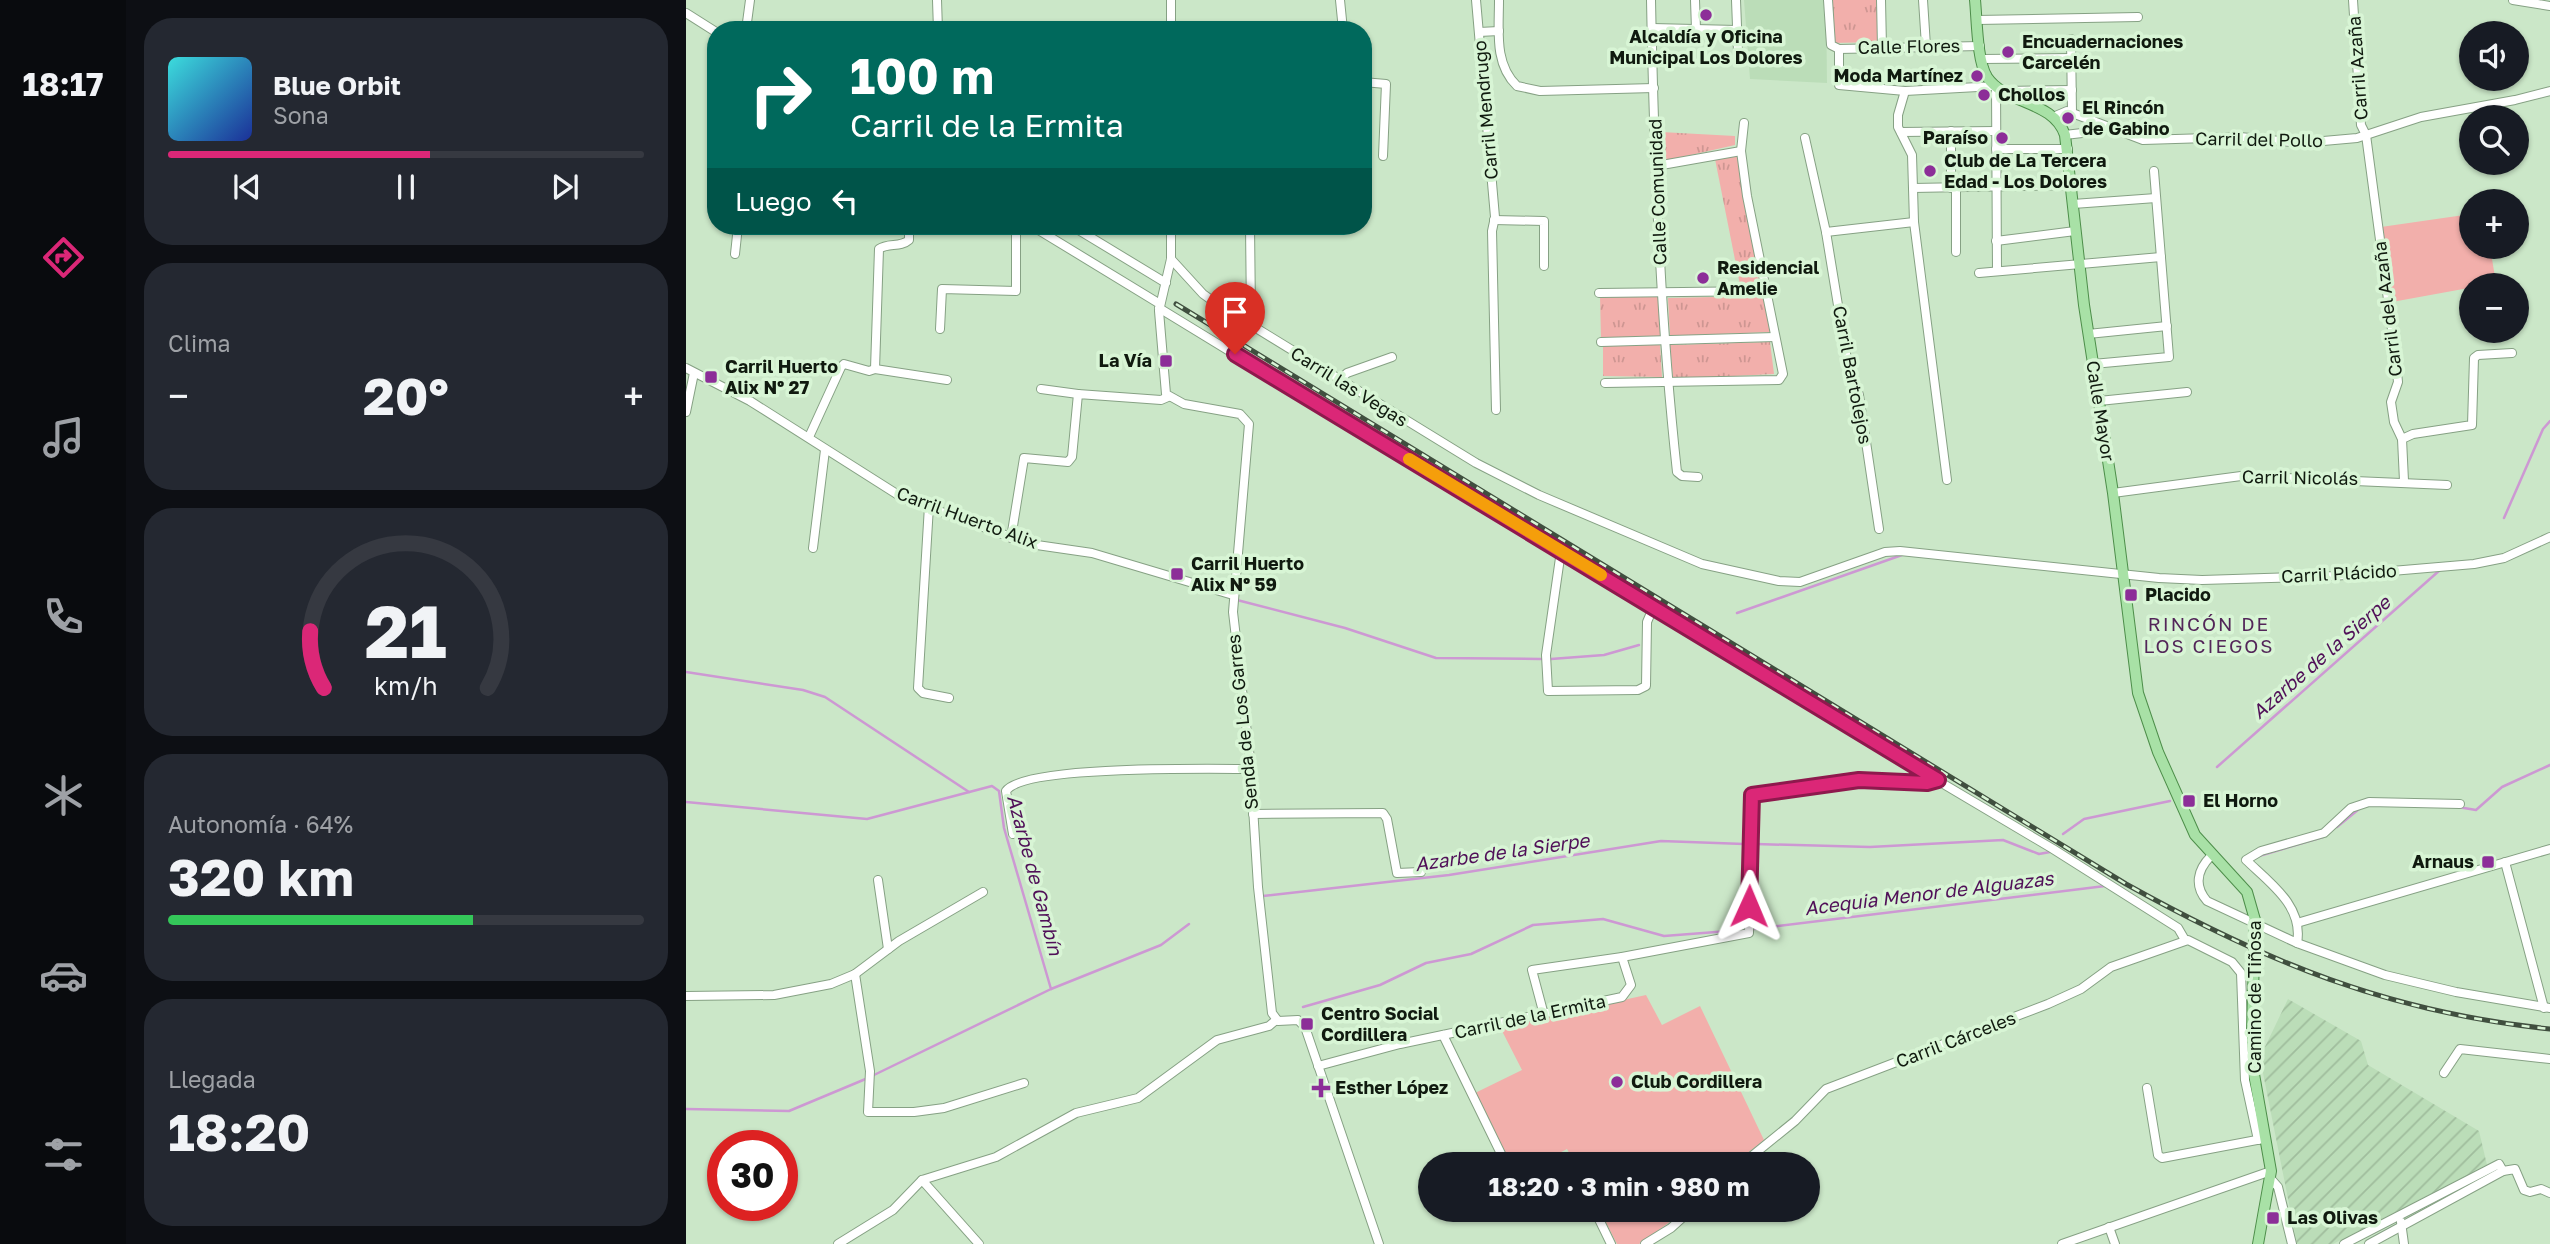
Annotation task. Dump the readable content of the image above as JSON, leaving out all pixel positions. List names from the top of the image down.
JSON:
{
  "streets": {
    "main road": ["Calle Mayor", "Camino de Tiñosa"],
    "street": [
      "Calle Flores",
      "Carril Azaña",
      "Carril Mendrugo",
      "Carril del Pollo",
      "Calle Comunidad",
      "Carril del Azaña",
      "Carril Bartolejos",
      "Carril las Vegas",
      "Carril Nicolás",
      "Carril Huerto Alix",
      "Carril Plácido",
      "Senda de Los Garres",
      "Carril de la Ermita",
      "Carril Cárceles"
    ]
  },
  "crossings": [
    ["Carril Azaña", "Carril del Pollo"],
    ["Carril Azaña", "Carril del Azaña"],
    ["Carril del Pollo", "Carril del Azaña"],
    ["Carril del Azaña", "Carril Nicolás"],
    ["Carril las Vegas", "Calle Mayor"],
    ["Carril las Vegas", "Carril Plácido"],
    ["Calle Mayor", "Carril Nicolás"],
    ["Calle Mayor", "Carril Plácido"],
    ["Calle Mayor", "Camino de Tiñosa"],
    ["Carril Huerto Alix", "Senda de Los Garres"]
  ],
  "districts": ["RINCÓN DE LOS CIEGOS"],
  "water": ["Azarbe de la Sierpe", "Azarbe de Gambín", "Acequia Menor de Alguazas"],
  "places": {
    "other": [
      "Alcaldía y Oficina Municipal Los Dolores",
      "Encuadernaciones Carcelén",
      "Moda Martínez",
      "Chollos",
      "El Rincón de Gabino",
      "Paraíso",
      "Club de La Tercera Edad - Los Dolores",
      "Residencial Amelie",
      "Club Cordillera"
    ],
    "transit": [
      "La Vía",
      "Carril Huerto Alix Nº 27",
      "Carril Huerto Alix Nº 59",
      "Placido",
      "El Horno",
      "Arnaus",
      "Centro Social Cordillera",
      "Las Olivas"
    ],
    "health": ["Esther López"]
  },
  "page": {
    "tabs": "18:17",
    "map_buttons": ["+", "−"],
    "turn": ["100 m", "Carril de la Ermita"],
    "song": ["Blue Orbit", "Sona"],
    "then": "Luego",
    "tile": [
      "Clima",
      ["Autonomía · 64%", "320 km"],
      ["Llegada", "18:20"]
    ],
    "heat": ["−", "20°", "+"],
    "limit": "30",
    "trip": "18:20 · 3 min · 980 m",
    "gauge": ["21", "km/h"]
  }
}
